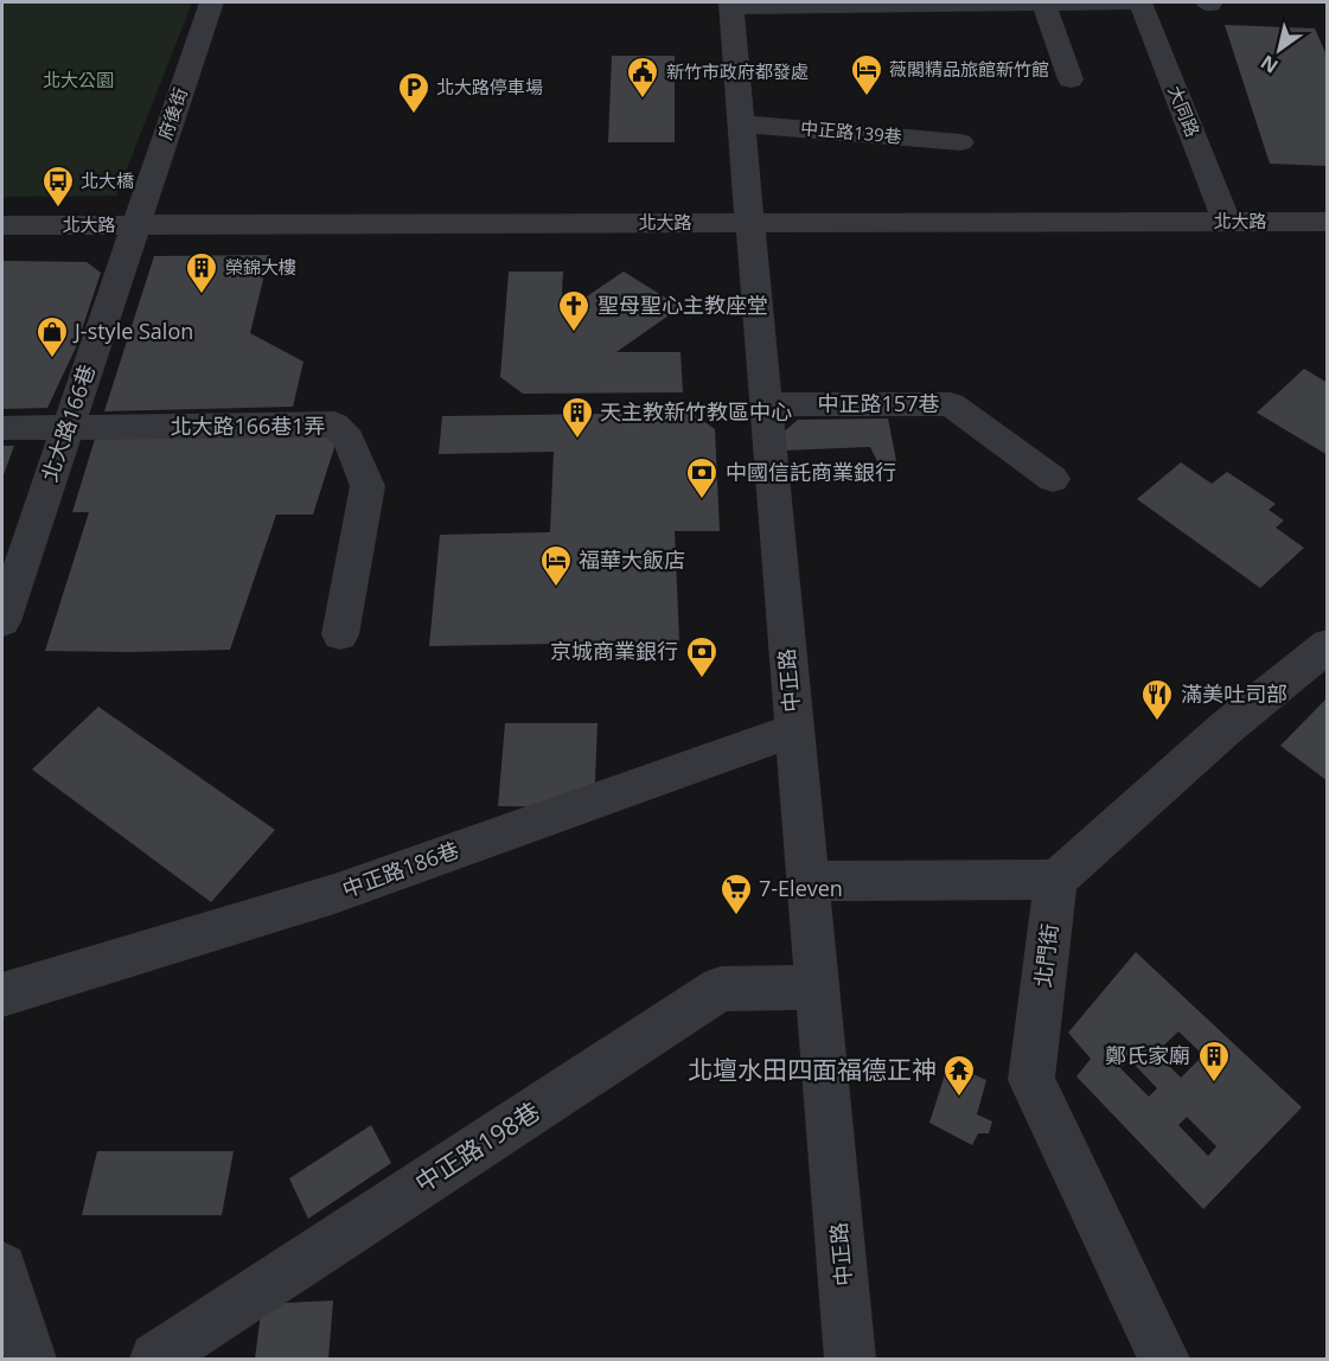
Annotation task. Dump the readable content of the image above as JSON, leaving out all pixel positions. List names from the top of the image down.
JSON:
{
  "streets": {
    "street": [
      "大同路",
      "府後街",
      "中正路139巷",
      "北大路",
      "中正路157巷",
      "北大路166巷",
      "北大路166巷1弄",
      "中正路",
      "中正路186巷",
      "北門街",
      "中正路198巷"
    ]
  },
  "crossings": [
    ["大同路", "北大路"],
    ["府後街", "北大路"],
    ["府後街", "北大路166巷"],
    ["中正路139巷", "中正路"],
    ["北大路", "北大路166巷"],
    ["北大路", "中正路"],
    ["中正路157巷", "中正路"],
    ["北大路166巷", "北大路166巷1弄"],
    ["中正路", "中正路186巷"],
    ["中正路", "中正路198巷"]
  ],
  "parks": ["北大公園"],
  "places": {
    "hotel": ["薇閣精品旅館新竹館", "福華大飯店"],
    "public building": ["新竹市政府都發處"],
    "parking": ["北大路停車場"],
    "bus stop": ["北大橋"],
    "building": ["榮錦大樓", "天主教新竹教區中心", "鄭氏家廟"],
    "church": ["聖母聖心主教座堂"],
    "shop": ["J-style Salon"],
    "bank": ["中國信託商業銀行", "京城商業銀行"],
    "restaurant": ["滿美吐司部"],
    "supermarket": ["7-Eleven"],
    "temple": ["北壇水田四面福德正神"]
  },
  "north": "bottom left"
}
